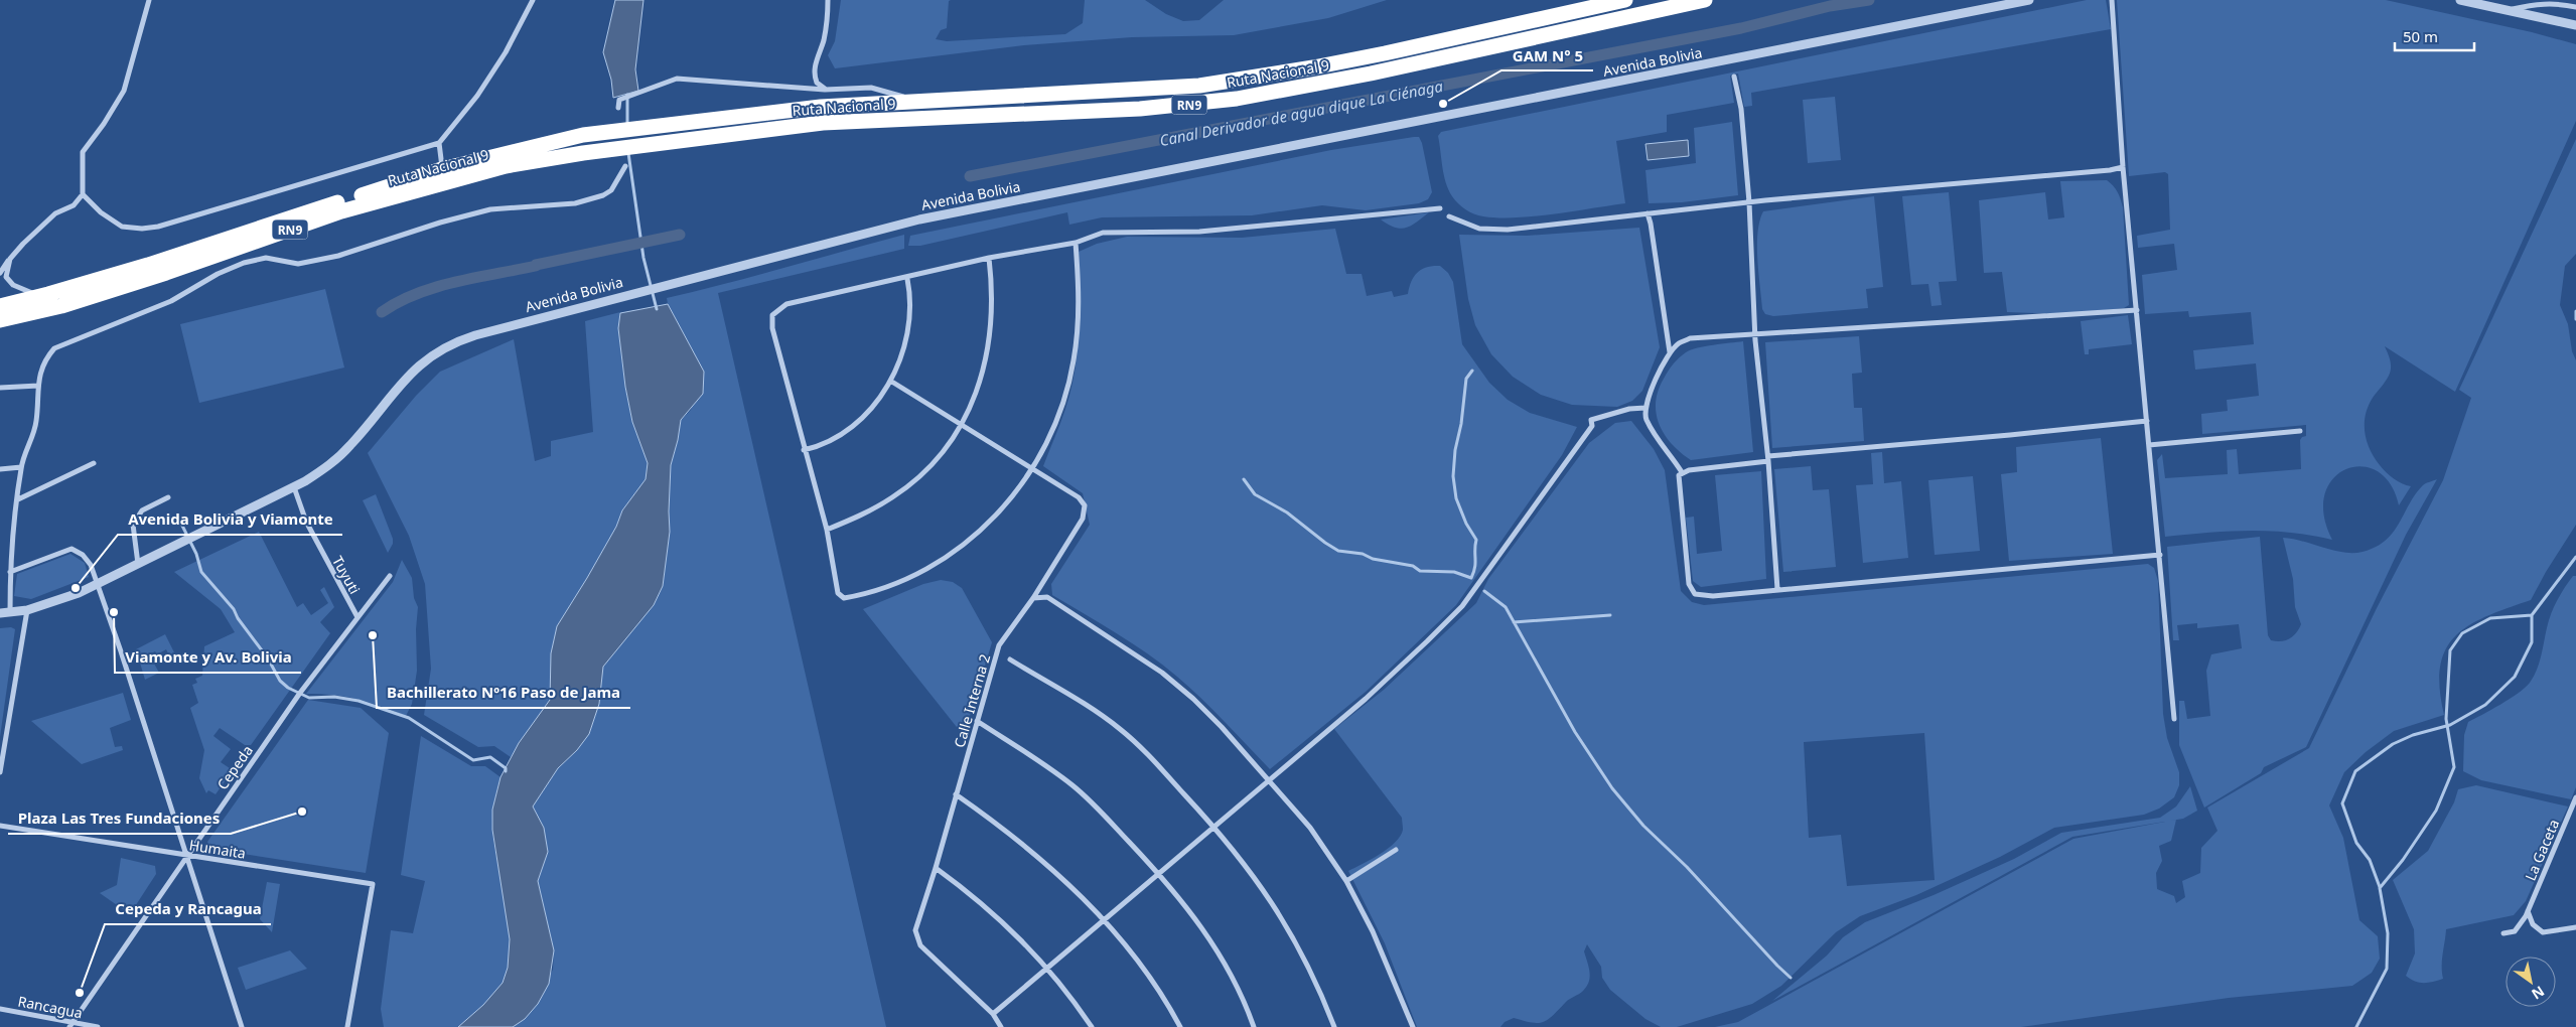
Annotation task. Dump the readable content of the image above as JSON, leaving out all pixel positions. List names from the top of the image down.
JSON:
{
  "streets": {
    "highway": ["Ruta Nacional 9", "RN9"],
    "street": [
      "Avenida Bolivia",
      "Tuyuti",
      "Calle Interna 2",
      "Cepeda",
      "Humaita",
      "La Gaceta",
      "Rancagua"
    ]
  },
  "crossings": [
    ["Avenida Bolivia", "Tuyuti"],
    ["Tuyuti", "Cepeda"],
    ["Cepeda", "Humaita"],
    ["Cepeda", "Rancagua"]
  ],
  "water": ["Canal Derivador de agua dique La Ciénaga"],
  "places": [
    "GAM N° 5",
    "Avenida Bolivia y Viamonte",
    "Viamonte y Av. Bolivia",
    "Bachillerato Nº16 Paso de Jama",
    "Plaza Las Tres Fundaciones",
    "Cepeda y Rancagua"
  ],
  "scale_bar": "50 m",
  "north": "bottom right"
}
